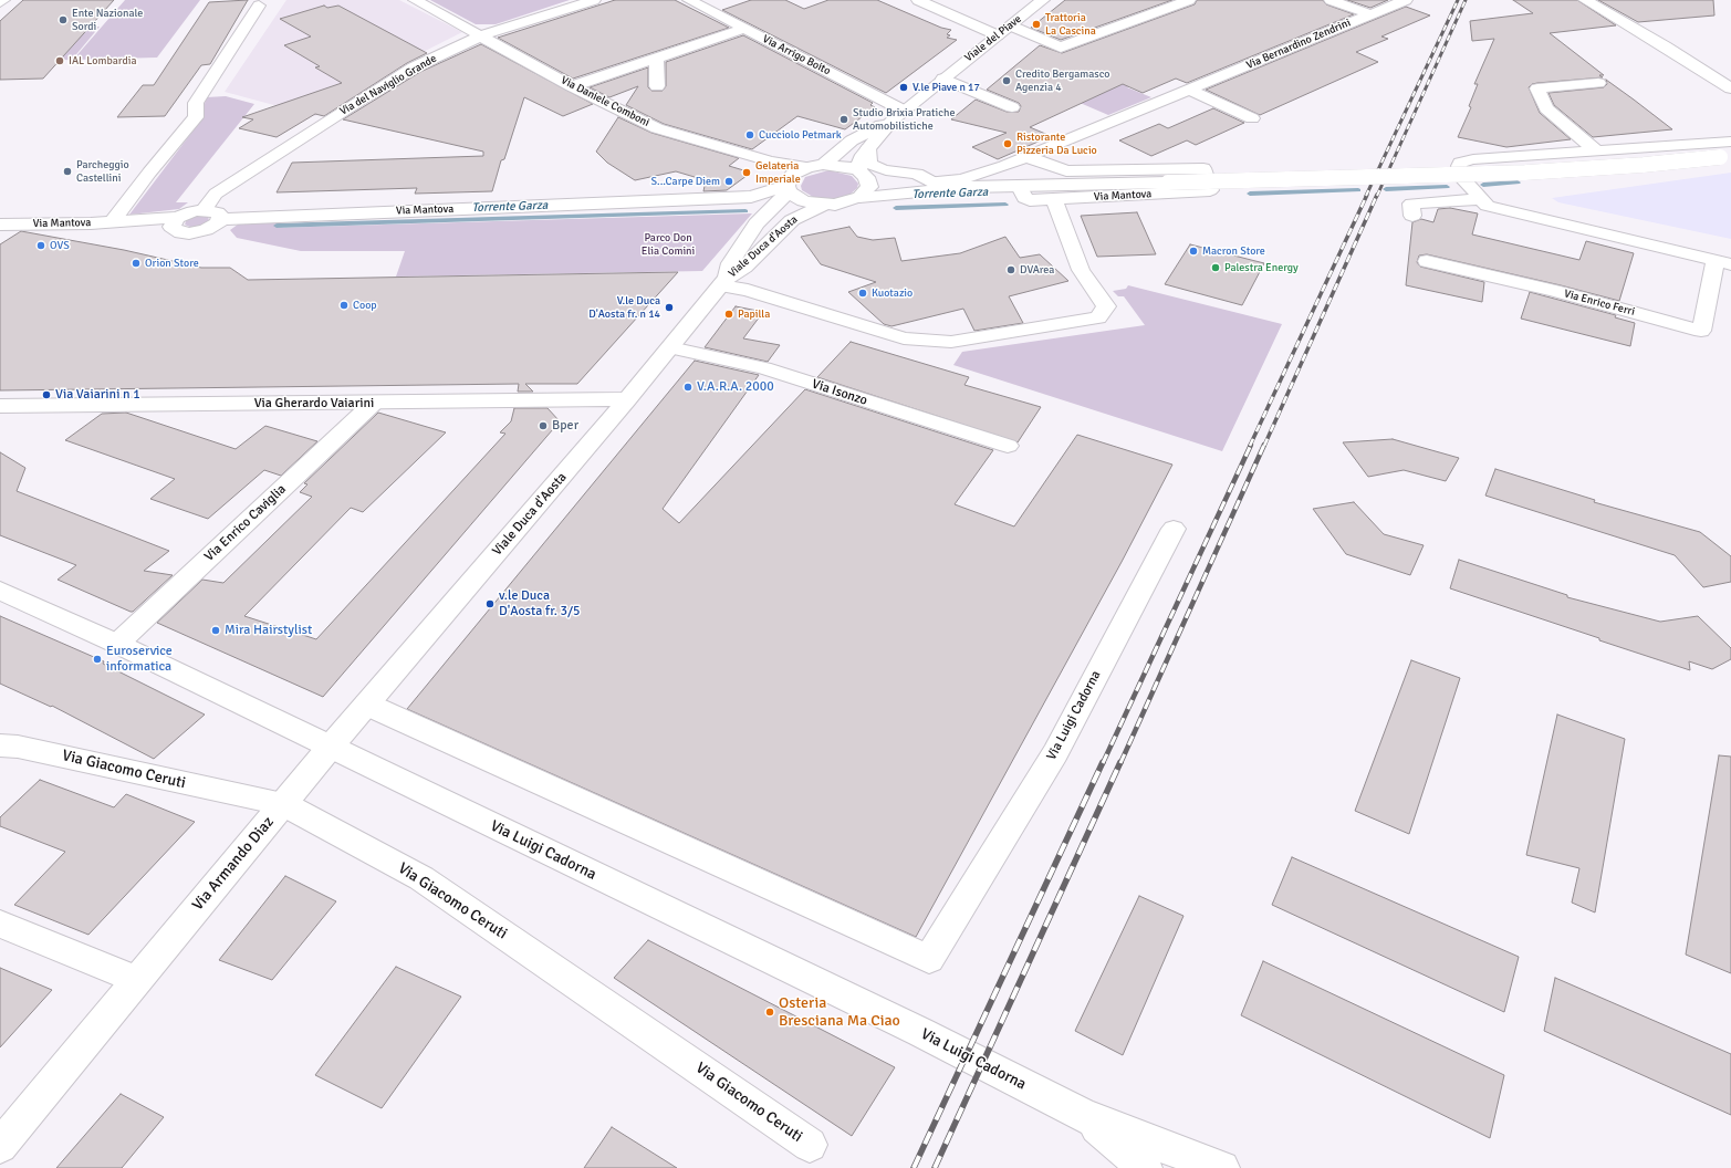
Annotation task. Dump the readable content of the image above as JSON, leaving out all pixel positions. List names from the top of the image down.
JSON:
{
  "streets": {
    "street": [
      "Viale del Piave",
      "Via Bernardino Zendrini",
      "Via Arrigo Boito",
      "Via del Naviglio Grande",
      "Via Daniele Comboni",
      "Via Mantova",
      "Viale Duca d'Aosta",
      "Via Enrico Ferri",
      "Via Isonzo",
      "Via Gherardo Vaiarini",
      "Via Enrico Caviglia",
      "Via Luigi Cadorna",
      "Via Giacomo Ceruti",
      "Via Armando Diaz"
    ]
  },
  "crossings": [
    ["Viale del Piave", "Via Arrigo Boito"],
    ["Viale del Piave", "Via Daniele Comboni"],
    ["Via Bernardino Zendrini", "Via Mantova"],
    ["Via del Naviglio Grande", "Via Daniele Comboni"],
    ["Via del Naviglio Grande", "Via Mantova"],
    ["Via Mantova", "Viale Duca d'Aosta"],
    ["Viale Duca d'Aosta", "Via Isonzo"],
    ["Viale Duca d'Aosta", "Via Gherardo Vaiarini"],
    ["Viale Duca d'Aosta", "Via Luigi Cadorna"],
    ["Viale Duca d'Aosta", "Via Armando Diaz"],
    ["Via Gherardo Vaiarini", "Via Enrico Caviglia"],
    ["Via Enrico Caviglia", "Via Luigi Cadorna"],
    ["Via Luigi Cadorna", "Via Armando Diaz"],
    ["Via Giacomo Ceruti", "Via Armando Diaz"]
  ],
  "water": ["Torrente Garza"],
  "parks": ["Parco Don Elia Comini"],
  "places": [
    "Ente Nazionale Sordi",
    "Trattoria La Cascina",
    "IAL Lombardia",
    "Credito Bergamasco Agenzia 4",
    "V.le Piave n 17",
    "Studio Brixia Pratiche Automobilistiche",
    "Cucciolo Petmark",
    "Ristorante Pizzeria Da Lucio",
    "Parcheggio Castellini",
    "Gelateria Imperiale",
    "S...Carpe Diem",
    "OVS",
    "Macron Store",
    "Orion Store",
    "Palestra Energy",
    "DVArea",
    "Kuotazio",
    "Coop",
    "V.le Duca D'Aosta fr. n 14",
    "Papilla",
    "V.A.R.A. 2000",
    "Via Vaiarini n 1",
    "Bper",
    "v.le Duca D'Aosta fr. 3/5",
    "Mira Hairstylist",
    "Euroservice informatica",
    "Osteria Bresciana Ma Ciao"
  ]
}
